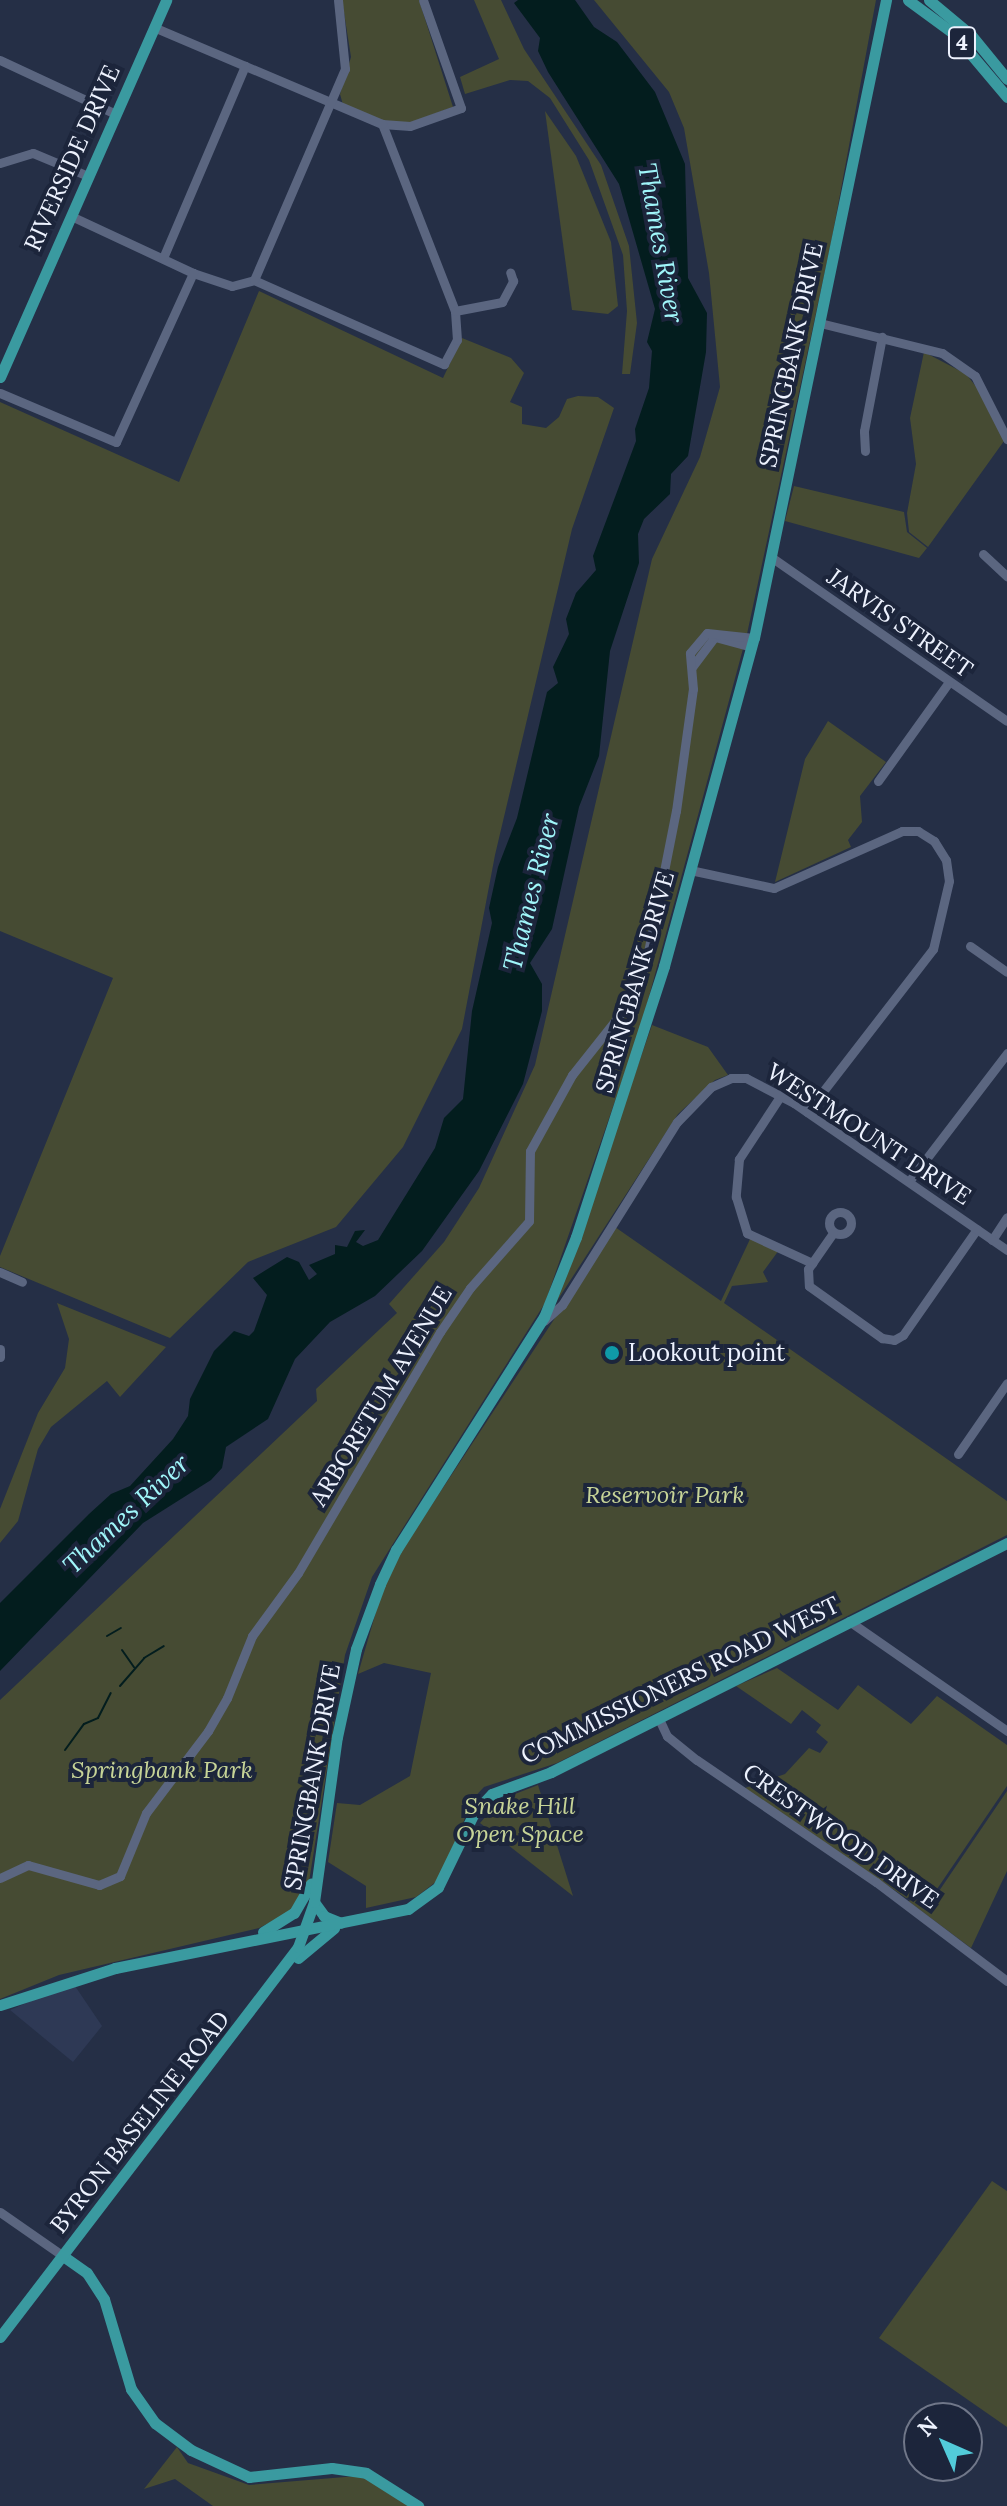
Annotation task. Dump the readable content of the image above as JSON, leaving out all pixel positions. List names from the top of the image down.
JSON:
{
  "streets": {
    "main road": [
      "4",
      "RIVERSIDE DRIVE",
      "SPRINGBANK DRIVE",
      "COMMISSIONERS ROAD WEST",
      "BYRON BASELINE ROAD"
    ],
    "street": [
      "JARVIS STREET",
      "WESTMOUNT DRIVE",
      "ARBORETUM AVENUE",
      "CRESTWOOD DRIVE"
    ]
  },
  "crossings": [
    ["SPRINGBANK DRIVE", "JARVIS STREET"],
    ["SPRINGBANK DRIVE", "WESTMOUNT DRIVE"],
    ["SPRINGBANK DRIVE", "ARBORETUM AVENUE"],
    ["SPRINGBANK DRIVE", "COMMISSIONERS ROAD WEST"],
    ["SPRINGBANK DRIVE", "BYRON BASELINE ROAD"],
    ["COMMISSIONERS ROAD WEST", "CRESTWOOD DRIVE"],
    ["COMMISSIONERS ROAD WEST", "BYRON BASELINE ROAD"]
  ],
  "water": ["Thames River"],
  "parks": ["Reservoir Park", "Springbank Park", "Snake Hill Open Space"],
  "places": ["Lookout point"],
  "north": "top left"
}
